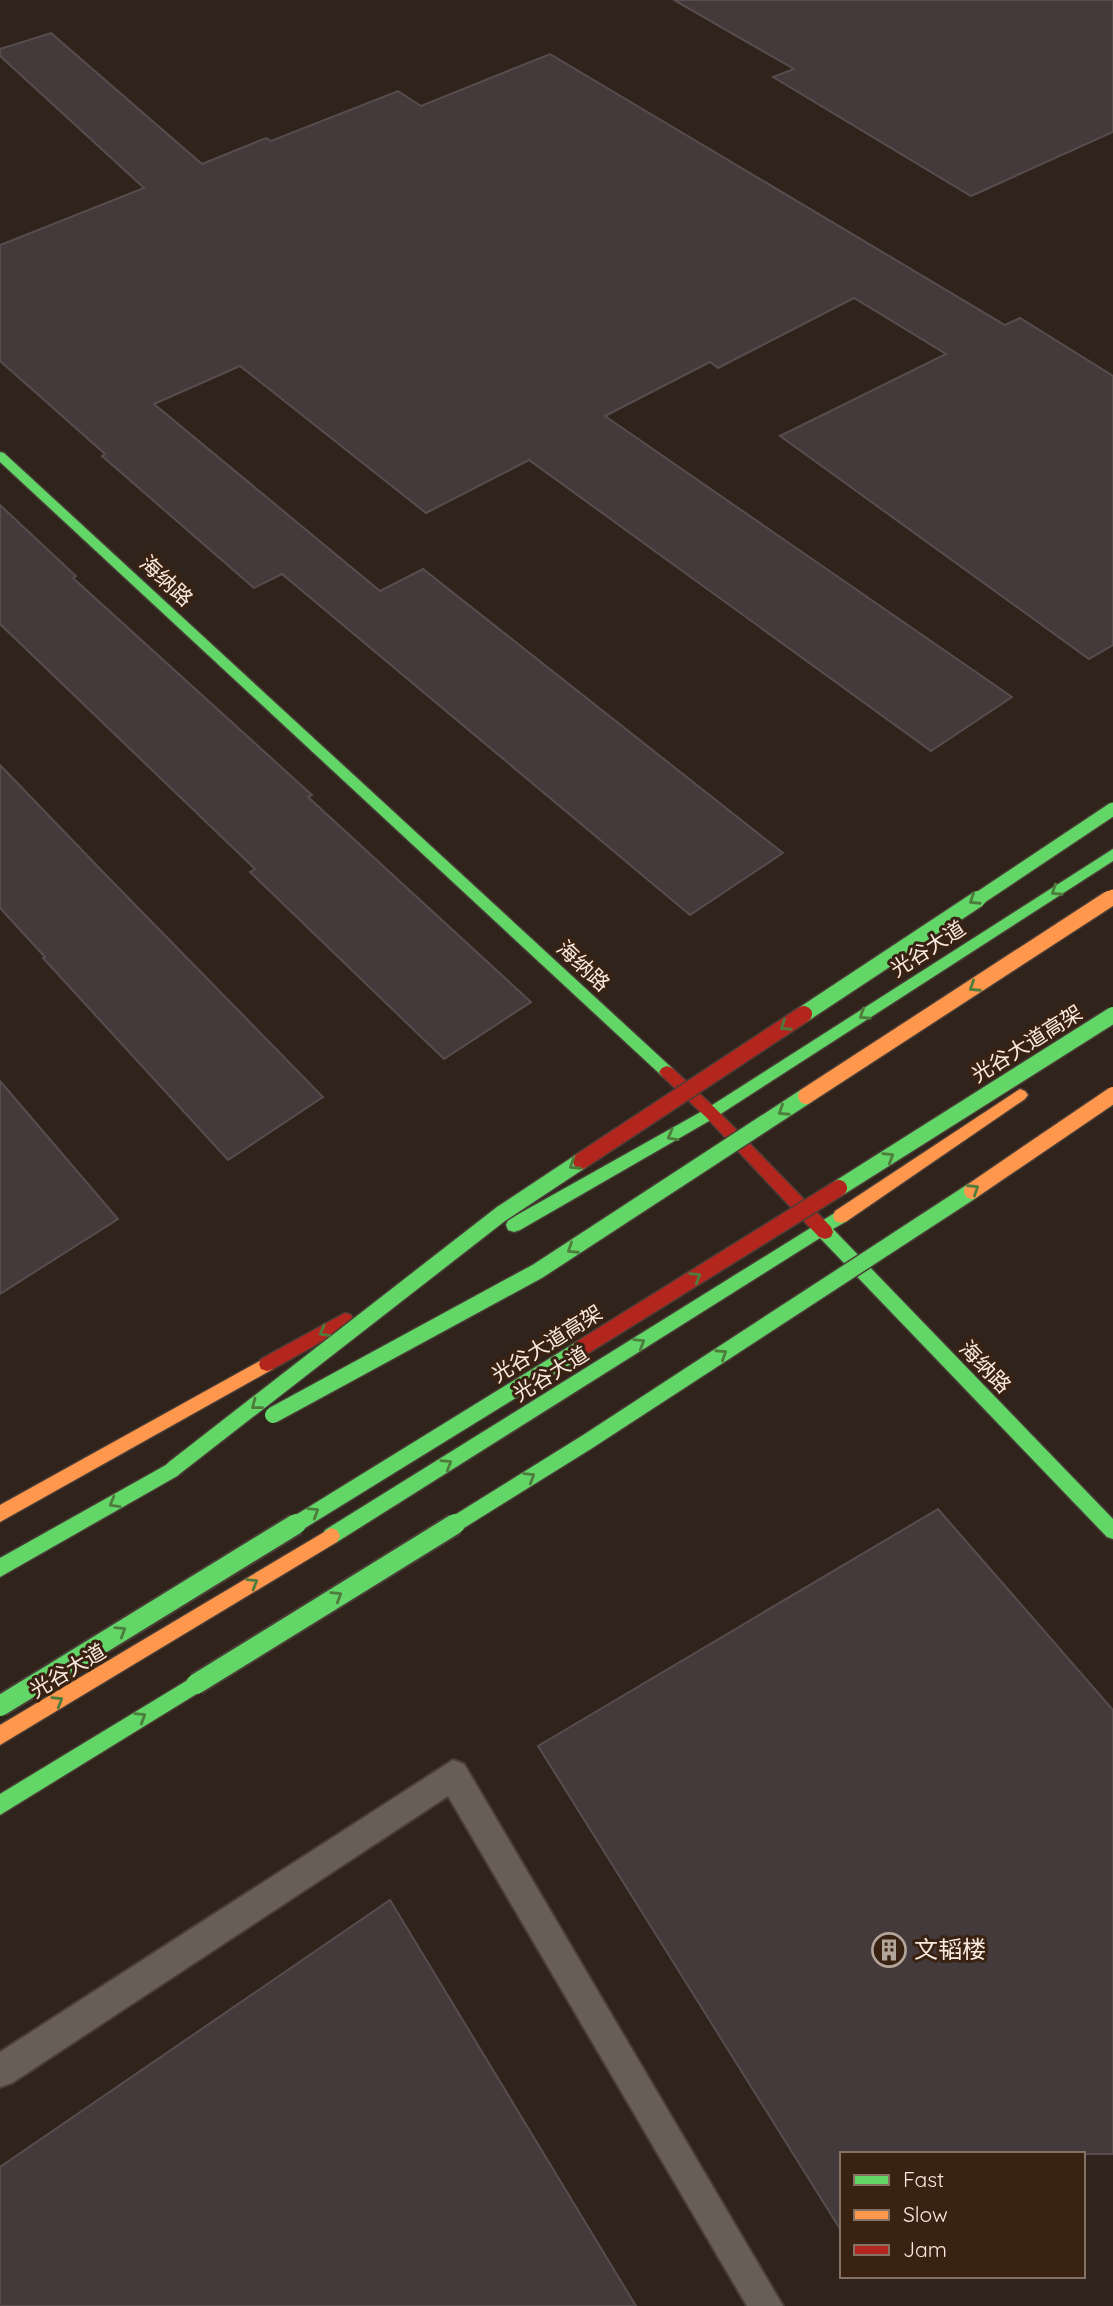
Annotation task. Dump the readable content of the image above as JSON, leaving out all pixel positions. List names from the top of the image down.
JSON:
{
  "streets": {
    "main road": ["海纳路", "光谷大道", "光谷大道高架"]
  },
  "crossings": [
    ["海纳路", "光谷大道"]
  ],
  "places": {
    "building": ["文韬楼"]
  },
  "legend": ["Fast", "Slow", "Jam"]
}
